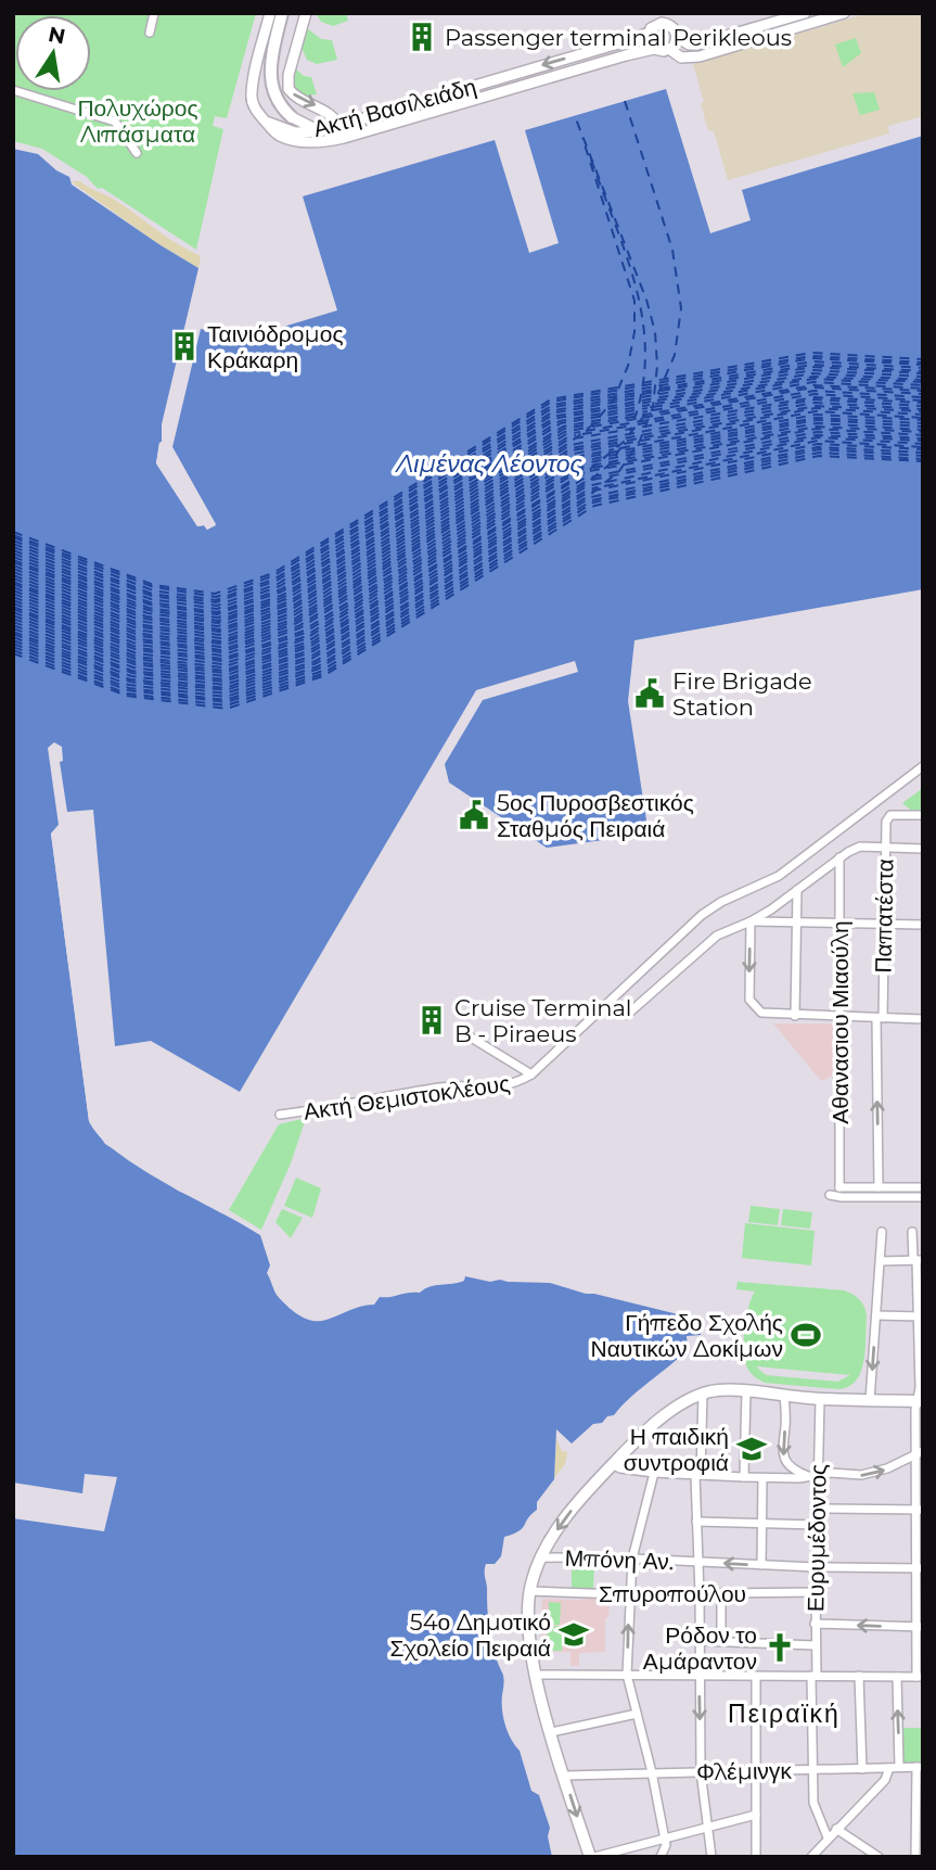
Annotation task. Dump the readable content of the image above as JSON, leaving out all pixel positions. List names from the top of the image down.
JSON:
{
  "streets": {
    "street": [
      "Ακτή Βασιλειάδη",
      "Παπατέστα",
      "Αθανασιου Μιαούλη",
      "Ακτή Θεμιστοκλέους",
      "Ευρυμέδοντος",
      "Μπόνη Αν.",
      "Σπυροπούλου",
      "Φλέμινγκ"
    ]
  },
  "crossings": [
    ["Ευρυμέδοντος", "Μπόνη Αν."],
    ["Ευρυμέδοντος", "Σπυροπούλου"],
    ["Ευρυμέδοντος", "Φλέμινγκ"]
  ],
  "one_way": ["Παπατέστα"],
  "districts": ["Πειραϊκή"],
  "water": ["Λιμένας Λέοντος"],
  "parks": ["Πολυχώρος Λιπάσματα"],
  "places": {
    "building": ["Passenger terminal Perikleous", "Ταινιόδρομος Κράκαρη", "Cruise Terminal B - Piraeus"],
    "public building": ["Fire Brigade Station", "5ος Πυροσβεστικός Σταθμός Πειραιά"],
    "sports": ["Γήπεδο Σχολής Ναυτικών Δοκίμων"],
    "school or university": ["Η παιδική συντροφιά", "54ο Δημοτικό Σχολείο Πειραιά"],
    "church": ["Ρόδον το Αμάραντον"]
  },
  "north": "top"
}
